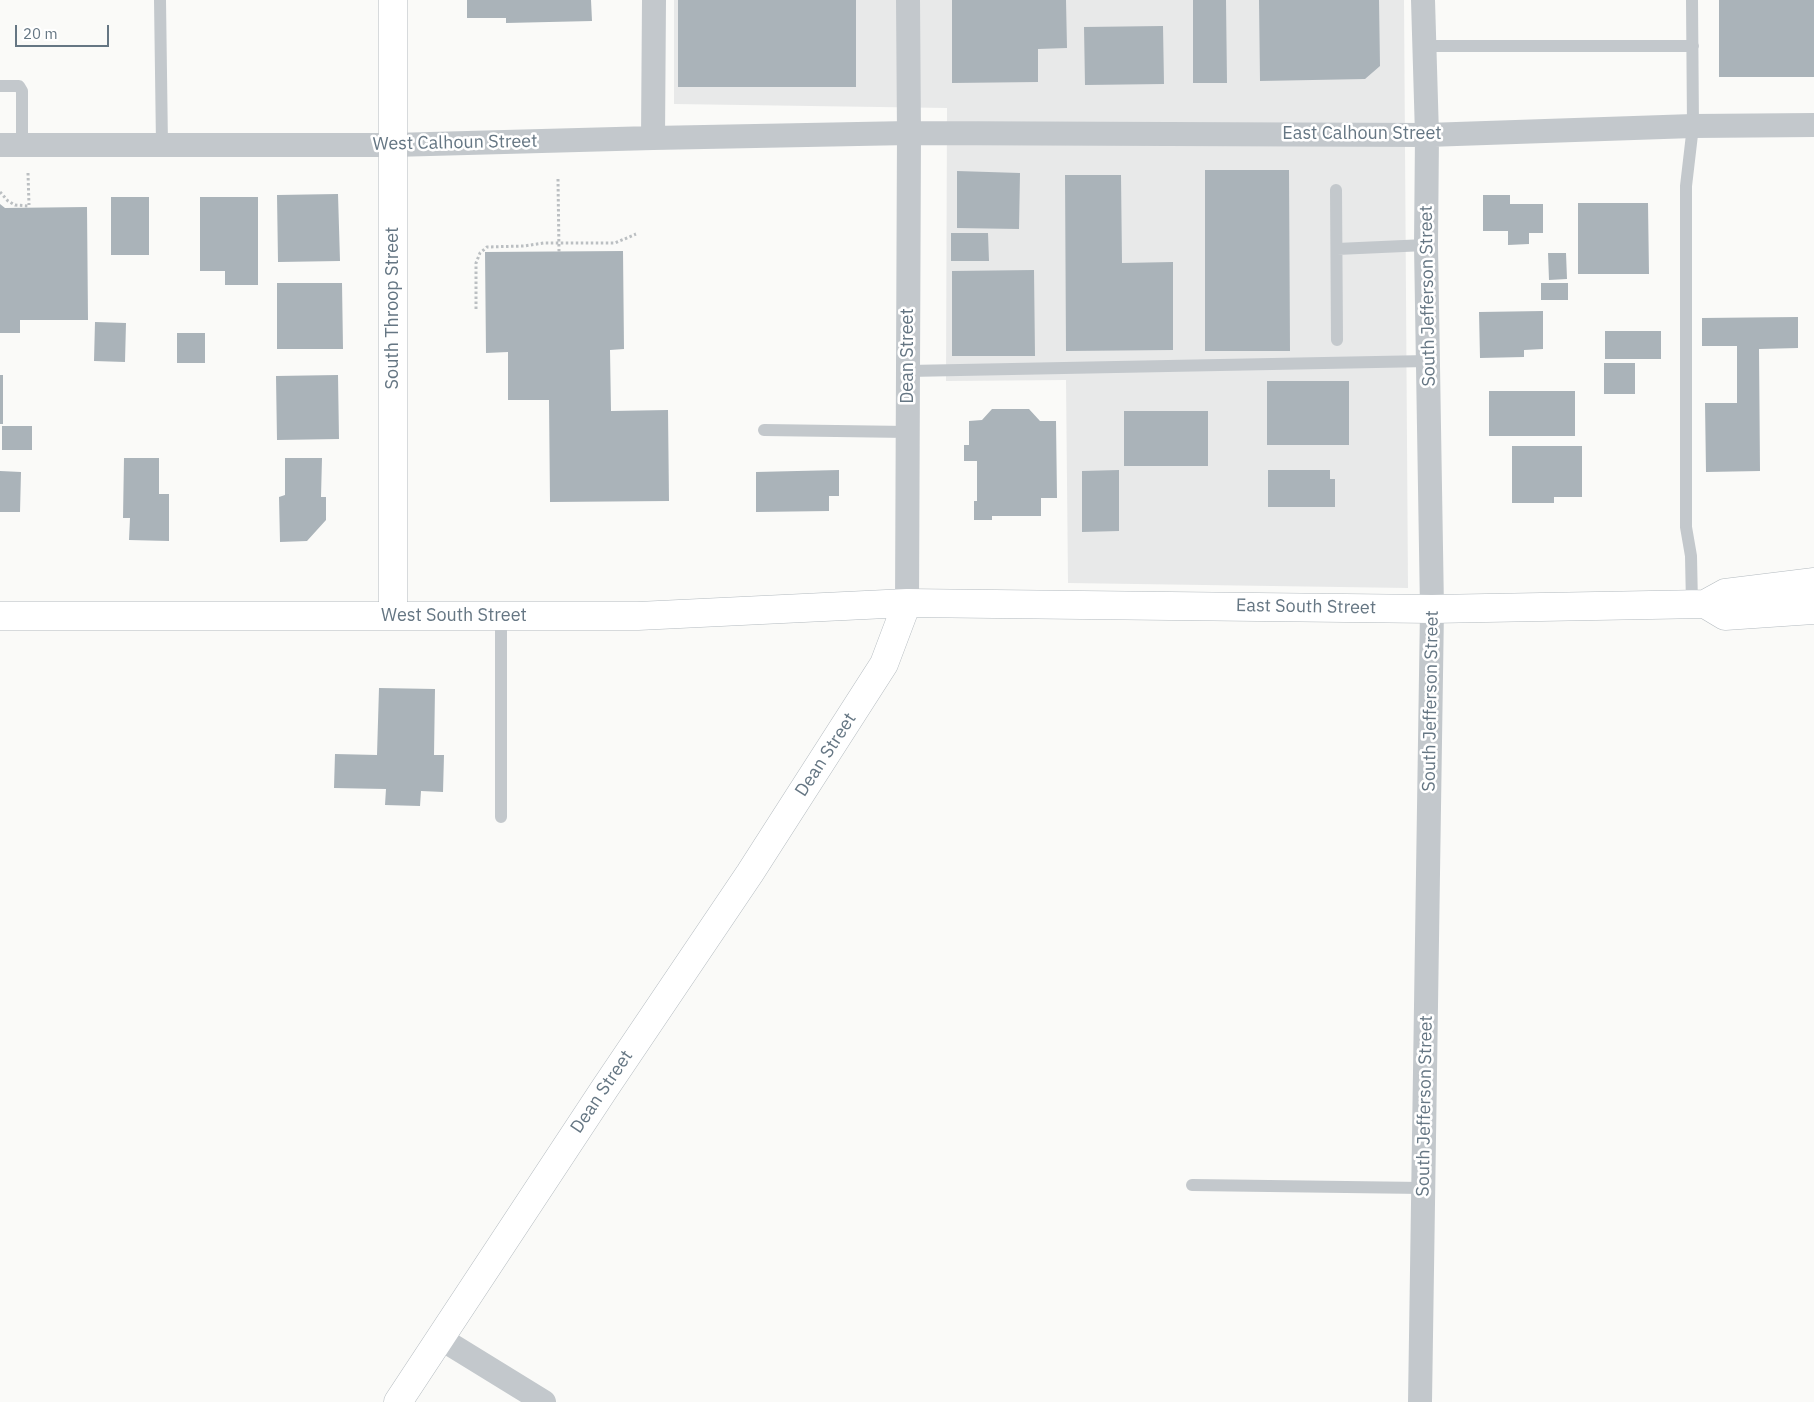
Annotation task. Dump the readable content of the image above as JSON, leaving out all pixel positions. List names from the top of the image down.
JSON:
{
  "streets": {
    "street": [
      "East Calhoun Street",
      "West Calhoun Street",
      "South Jefferson Street",
      "South Throop Street",
      "Dean Street",
      "East South Street",
      "West South Street"
    ]
  },
  "crossings": [
    ["East Calhoun Street", "West Calhoun Street"],
    ["East Calhoun Street", "South Jefferson Street"],
    ["East Calhoun Street", "Dean Street"],
    ["West Calhoun Street", "South Throop Street"],
    ["West Calhoun Street", "Dean Street"],
    ["South Jefferson Street", "East South Street"],
    ["South Throop Street", "West South Street"],
    ["Dean Street", "East South Street"],
    ["Dean Street", "West South Street"],
    ["East South Street", "West South Street"]
  ],
  "scale_bar": "20 m"
}
